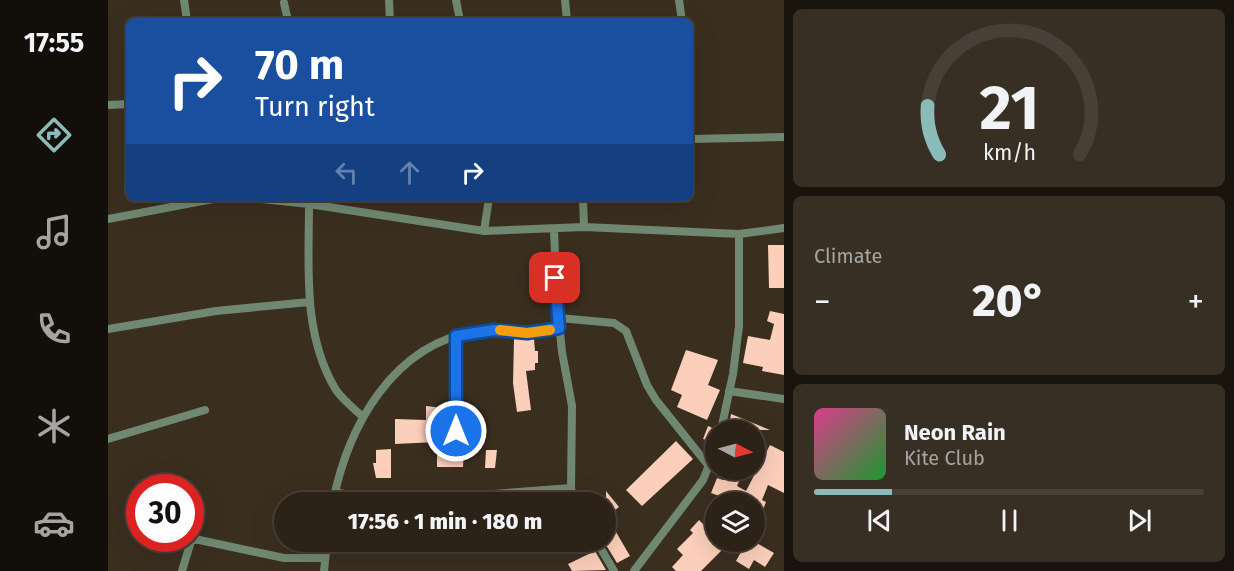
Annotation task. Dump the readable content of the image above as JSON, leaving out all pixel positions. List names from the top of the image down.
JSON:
{
  "north": "right",
  "page": {
    "tabs": "17:55",
    "turn": ["70 m", "Turn right"],
    "tile": "Climate",
    "heat": ["−", "20°", "+"],
    "song": ["Neon Rain", "Kite Club"],
    "limit": "30",
    "trip": "17:56 · 1 min · 180 m",
    "gauge": ["21", "km/h"]
  }
}
